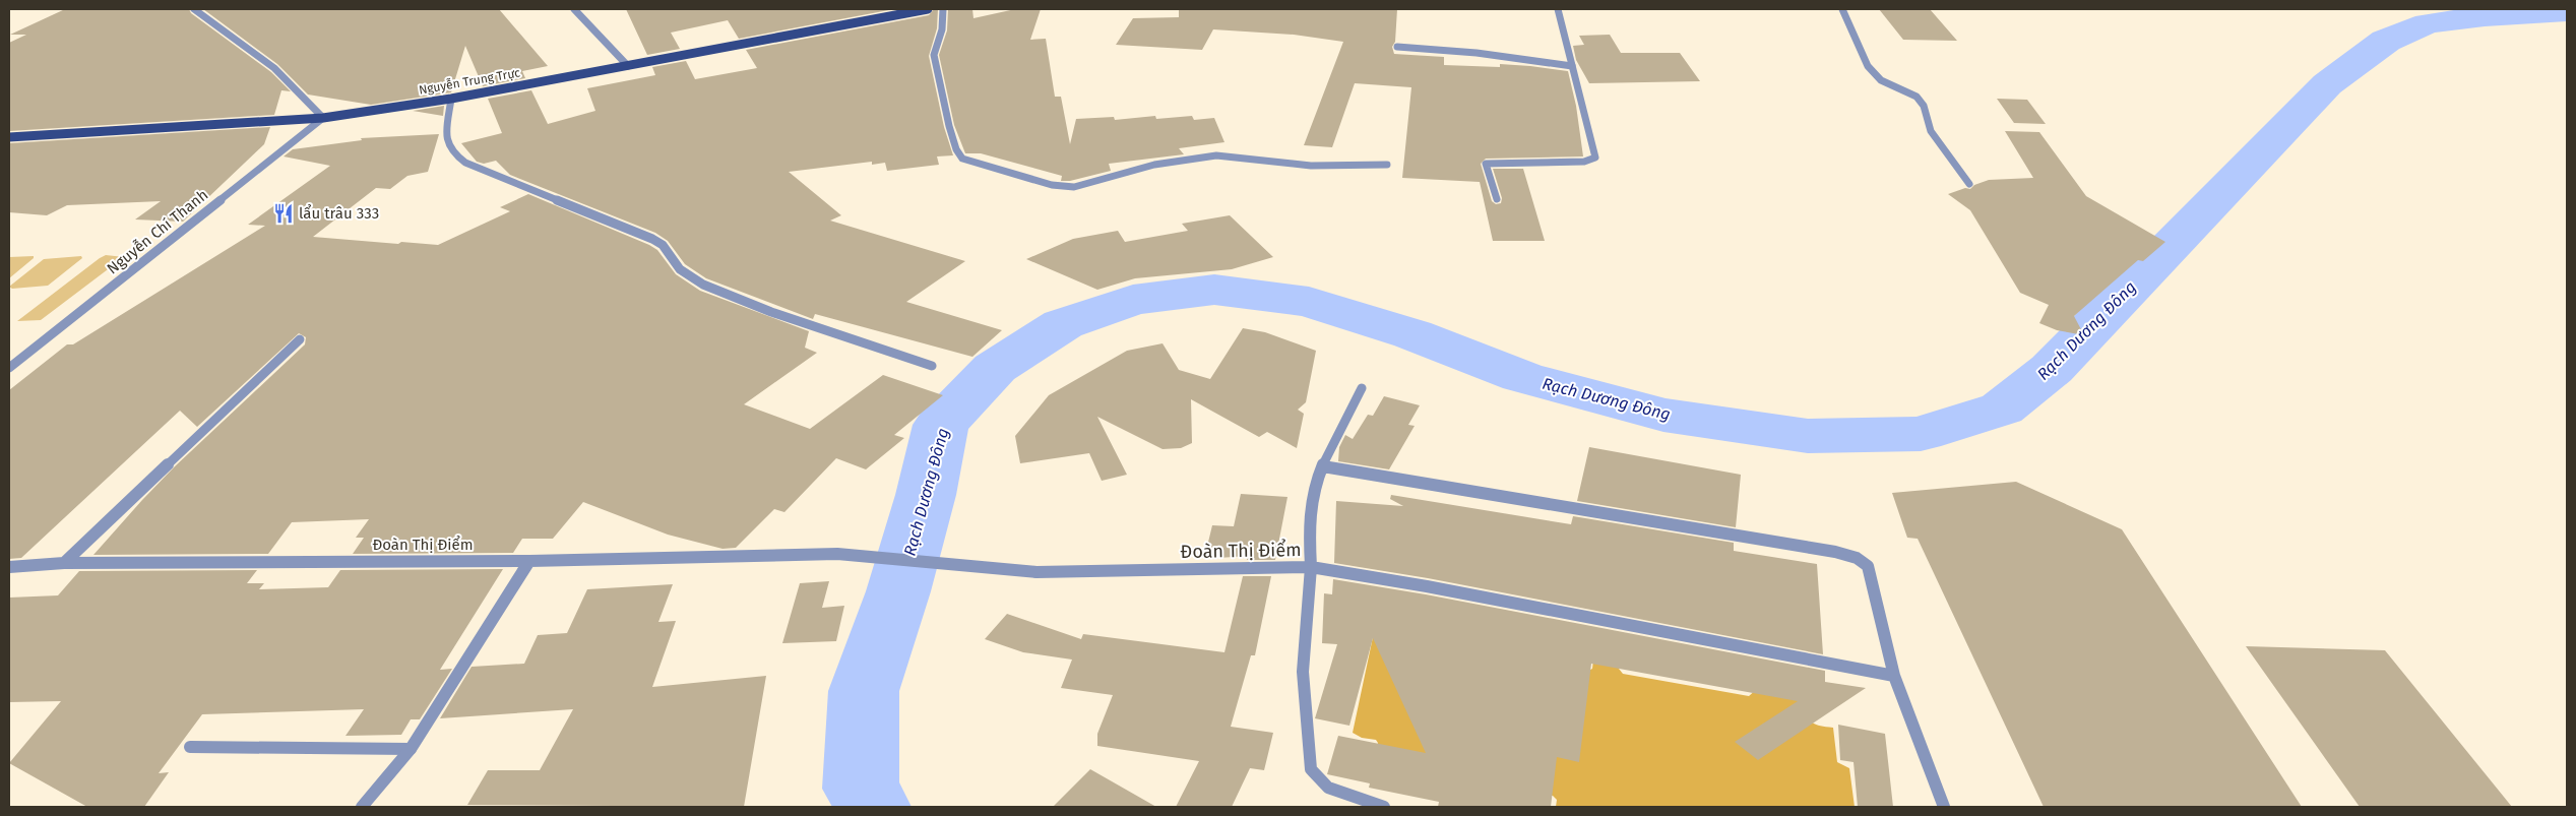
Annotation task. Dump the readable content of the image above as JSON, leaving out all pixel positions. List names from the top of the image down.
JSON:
{
  "streets": {
    "main road": ["Nguyễn Trung Trực"],
    "street": ["Nguyễn Chí Thanh", "Đoàn Thị Điểm"]
  },
  "crossings": [
    ["Nguyễn Trung Trực", "Nguyễn Chí Thanh"]
  ],
  "water": ["Rạch Dương Đông"],
  "places": {
    "restaurant": ["lẩu trâu 333"]
  }
}
